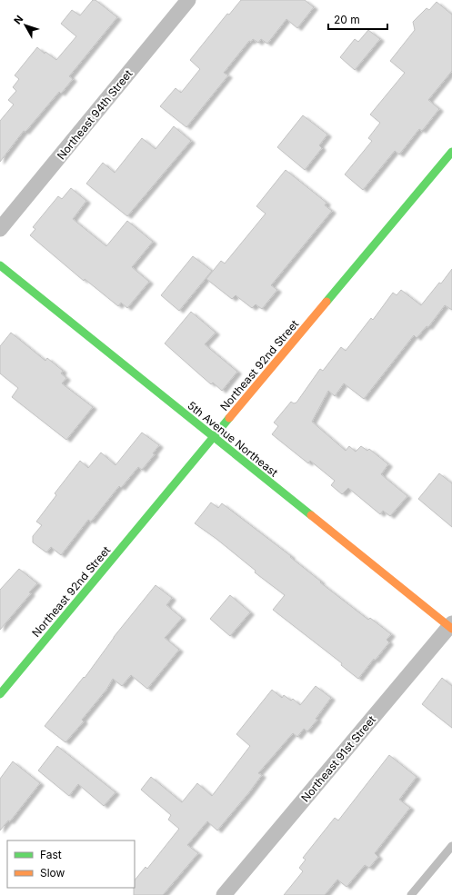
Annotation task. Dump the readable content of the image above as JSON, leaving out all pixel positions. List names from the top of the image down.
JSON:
{
  "streets": {
    "street": [
      "Northeast 94th Street",
      "Northeast 92nd Street",
      "5th Avenue Northeast",
      "Northeast 91st Street"
    ]
  },
  "crossings": [
    ["Northeast 92nd Street", "5th Avenue Northeast"],
    ["5th Avenue Northeast", "Northeast 91st Street"]
  ],
  "legend": ["Fast", "Slow"],
  "scale_bar": "20 m",
  "north": "top left"
}
